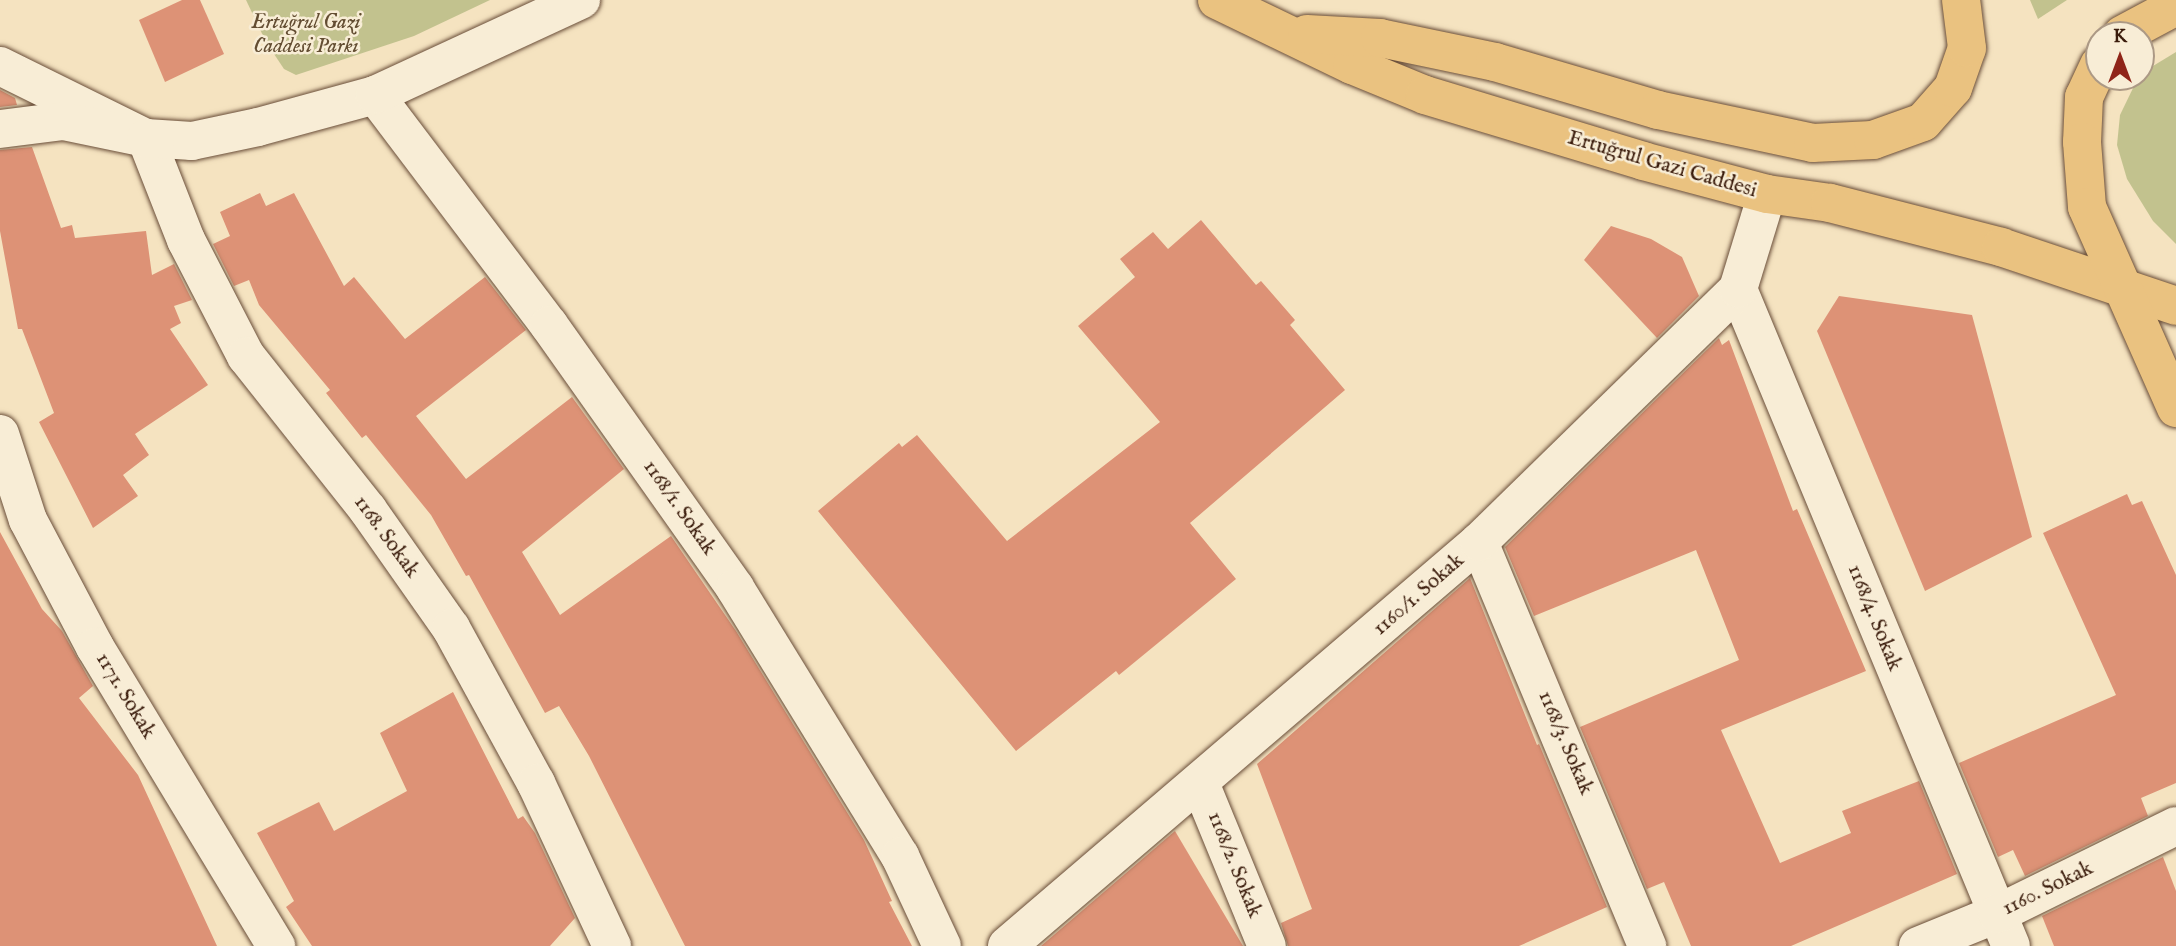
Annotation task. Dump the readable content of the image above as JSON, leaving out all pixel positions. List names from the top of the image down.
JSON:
{
  "streets": {
    "main road": ["Ertuğrul Gazi Caddesi"],
    "street": [
      "1168/1. Sokak",
      "1168. Sokak",
      "1160/1. Sokak",
      "1168/4. Sokak",
      "1171. Sokak",
      "1168/3. Sokak",
      "1168/2. Sokak",
      "1160. Sokak"
    ]
  },
  "crossings": [
    ["Ertuğrul Gazi Caddesi", "1160/1. Sokak"],
    ["1160/1. Sokak", "1168/4. Sokak"],
    ["1160/1. Sokak", "1168/3. Sokak"],
    ["1160/1. Sokak", "1168/2. Sokak"],
    ["1168/4. Sokak", "1160. Sokak"]
  ],
  "parks": ["Ertuğrul Gazi Caddesi Parkı"],
  "north": "top"
}
